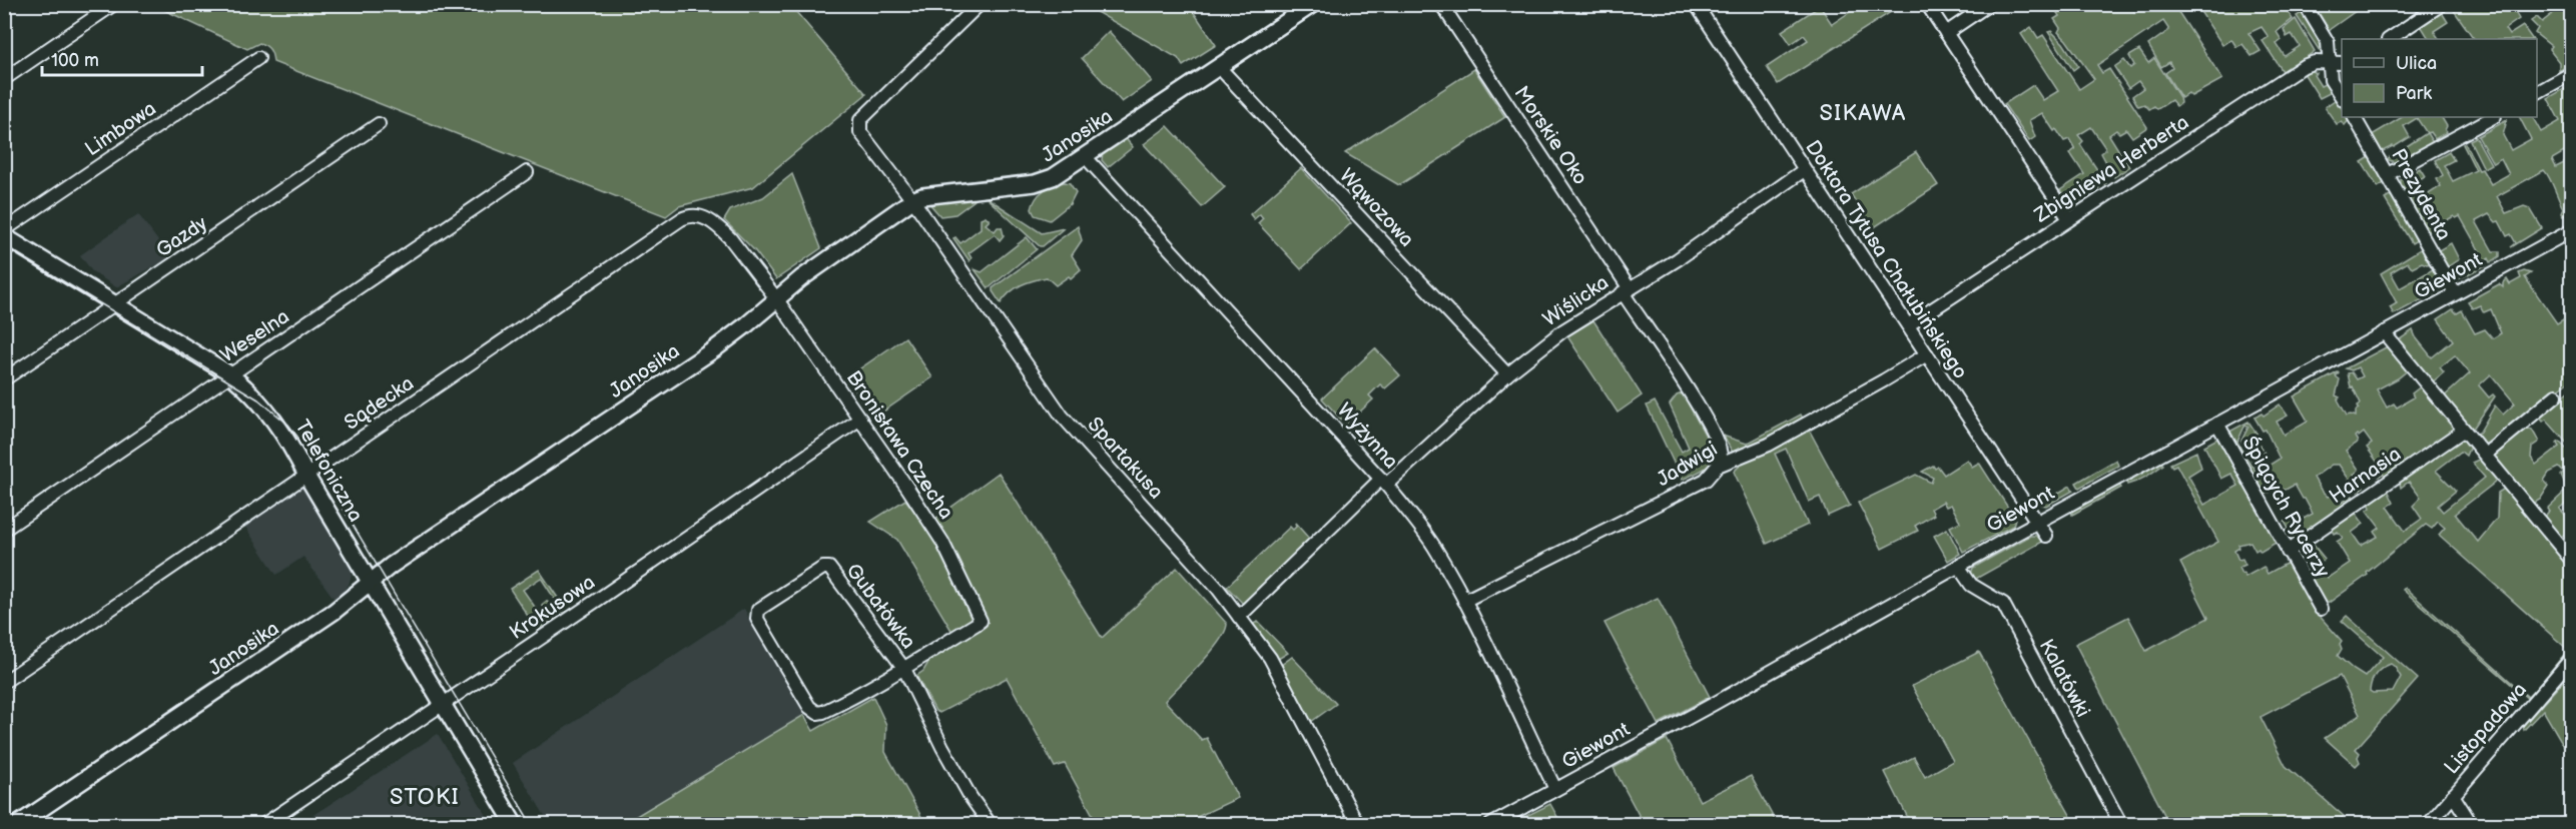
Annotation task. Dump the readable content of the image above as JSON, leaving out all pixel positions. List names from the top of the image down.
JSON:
{
  "streets": {
    "street": [
      "Limbowa",
      "Janosika",
      "Morskie Oko",
      "Zbigniewa Herberta",
      "Prezydenta",
      "Wąwozowa",
      "Gazdy",
      "Doktora Tytusa Chałubińskiego",
      "Giewont",
      "Wiślicka",
      "Weselna",
      "Sądecka",
      "Wyżynna",
      "Bronisława Czecha",
      "Spartakusa",
      "Jadwigi",
      "Telefoniczna",
      "Harnasia",
      "Śpiących Rycerzy",
      "Gubałówka",
      "Krokusowa",
      "Kalatówki",
      "Listopadowa"
    ]
  },
  "crossings": [
    ["Janosika", "Wąwozowa"],
    ["Janosika", "Wyżynna"],
    ["Janosika", "Bronisława Czecha"],
    ["Janosika", "Spartakusa"],
    ["Janosika", "Telefoniczna"],
    ["Morskie Oko", "Wiślicka"],
    ["Morskie Oko", "Jadwigi"],
    ["Zbigniewa Herberta", "Doktora Tytusa Chałubińskiego"],
    ["Prezydenta", "Giewont"],
    ["Wąwozowa", "Wiślicka"],
    ["Gazdy", "Telefoniczna"],
    ["Doktora Tytusa Chałubińskiego", "Giewont"],
    ["Doktora Tytusa Chałubińskiego", "Wiślicka"],
    ["Doktora Tytusa Chałubińskiego", "Jadwigi"],
    ["Giewont", "Wyżynna"],
    ["Giewont", "Śpiących Rycerzy"],
    ["Giewont", "Kalatówki"],
    ["Wiślicka", "Wyżynna"],
    ["Wiślicka", "Spartakusa"],
    ["Weselna", "Telefoniczna"],
    ["Sądecka", "Bronisława Czecha"],
    ["Sądecka", "Telefoniczna"],
    ["Wyżynna", "Jadwigi"],
    ["Bronisława Czecha", "Gubałówka"],
    ["Bronisława Czecha", "Krokusowa"],
    ["Telefoniczna", "Krokusowa"],
    ["Harnasia", "Śpiących Rycerzy"]
  ],
  "districts": ["SIKAWA", "STOKI"],
  "legend": ["Ulica", "Park"],
  "scale_bar": "100 m"
}
